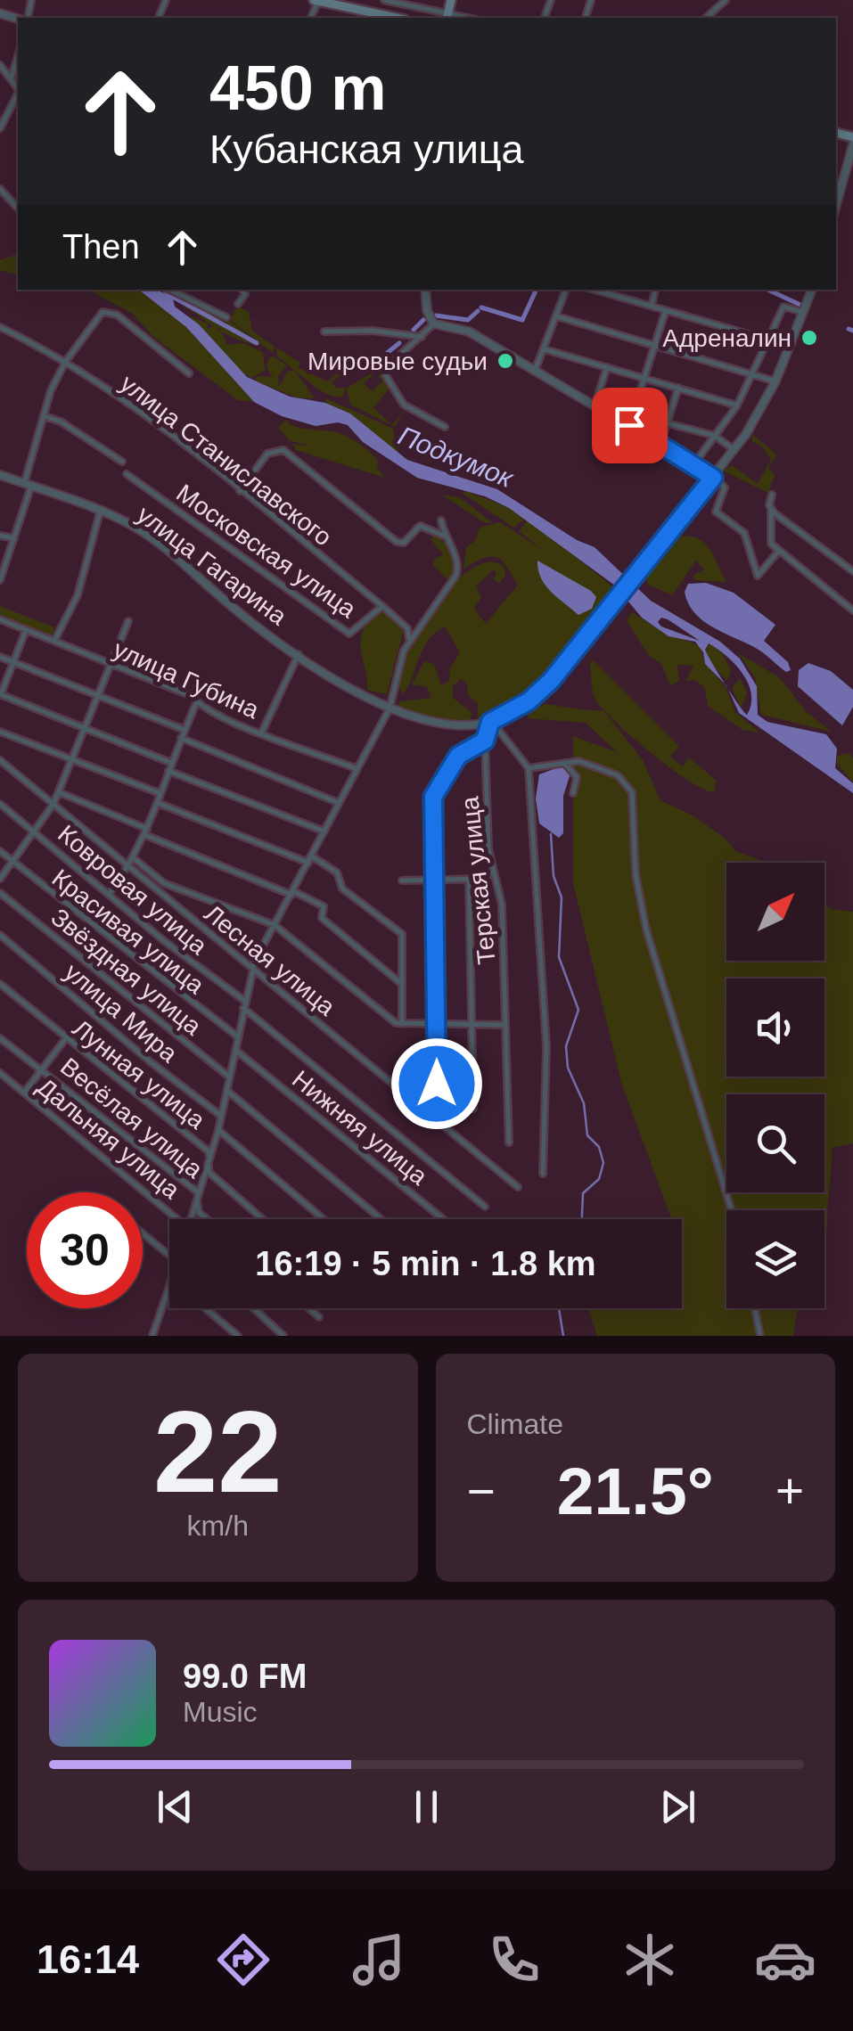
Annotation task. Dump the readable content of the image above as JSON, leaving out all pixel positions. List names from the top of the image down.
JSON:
{
  "streets": {
    "street": [
      "улица Станиславского",
      "Московская улица",
      "улица Гагарина",
      "улица Губина",
      "Терская улица",
      "Ковровая улица",
      "Красивая улица",
      "Лесная улица",
      "Звёздная улица",
      "улица Мира",
      "Лунная улица",
      "Весёлая улица",
      "Нижняя улица",
      "Дальняя улица"
    ]
  },
  "crossings": [
    ["улица Станиславского", "Московская улица"],
    ["улица Гагарина", "Терская улица"]
  ],
  "water": ["Подкумок"],
  "places": ["Адреналин", "Мировые судьи"],
  "north": "top right",
  "page": {
    "turn": ["450 m", "Кубанская улица"],
    "then": "Then",
    "limit": "30",
    "trip": "16:19 · 5 min · 1.8 km",
    "tile": [
      ["22", "km/h"],
      "Climate"
    ],
    "heat": ["−", "21.5°", "+"],
    "song": ["99.0 FM", "Music"],
    "tabs": "16:14"
  }
}
